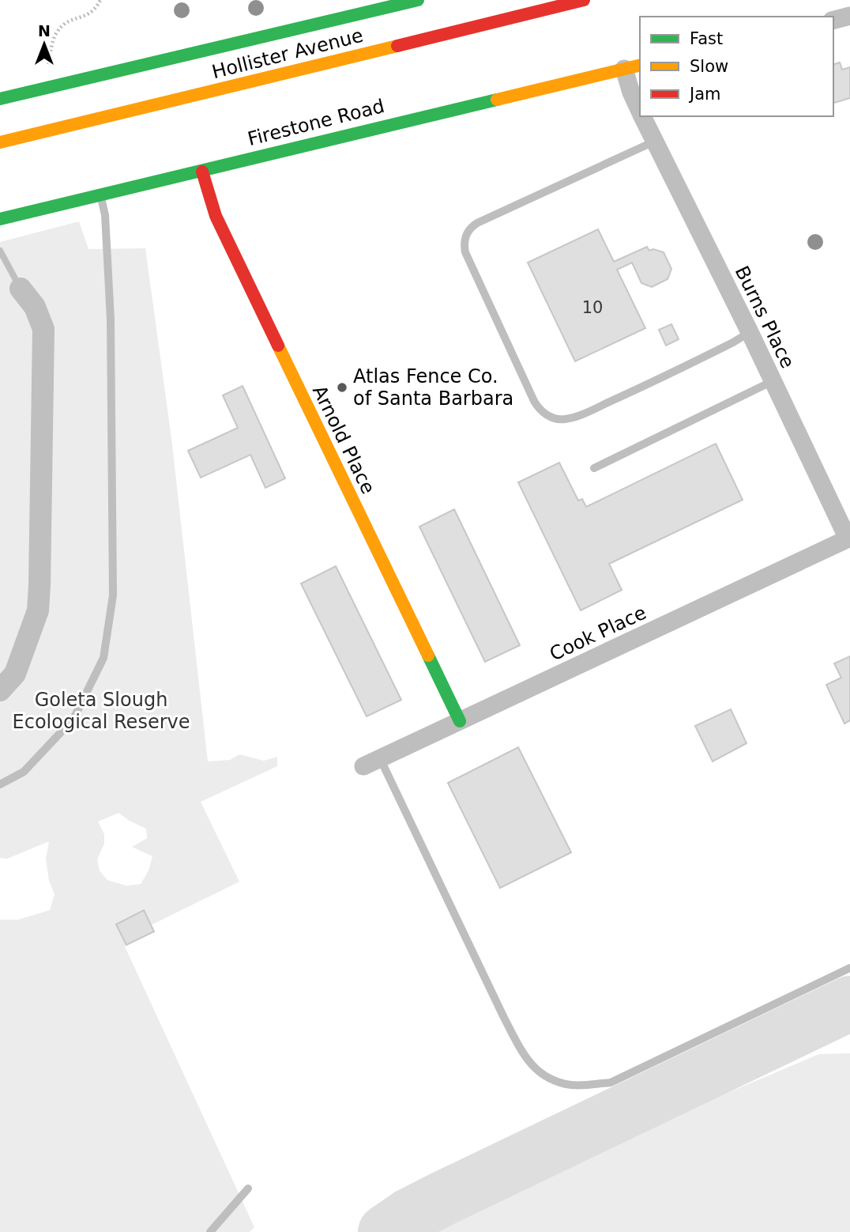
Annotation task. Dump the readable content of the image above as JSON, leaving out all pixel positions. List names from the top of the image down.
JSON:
{
  "streets": {
    "street": [
      "Hollister Avenue",
      "Firestone Road",
      "Burns Place",
      "Arnold Place",
      "Cook Place"
    ]
  },
  "crossings": [
    ["Firestone Road", "Burns Place"],
    ["Firestone Road", "Arnold Place"],
    ["Burns Place", "Cook Place"],
    ["Arnold Place", "Cook Place"]
  ],
  "parks": ["Goleta Slough Ecological Reserve"],
  "places": ["Atlas Fence Co. of Santa Barbara"],
  "house_numbers": ["10"],
  "legend": ["Fast", "Slow", "Jam"],
  "north": "top"
}
